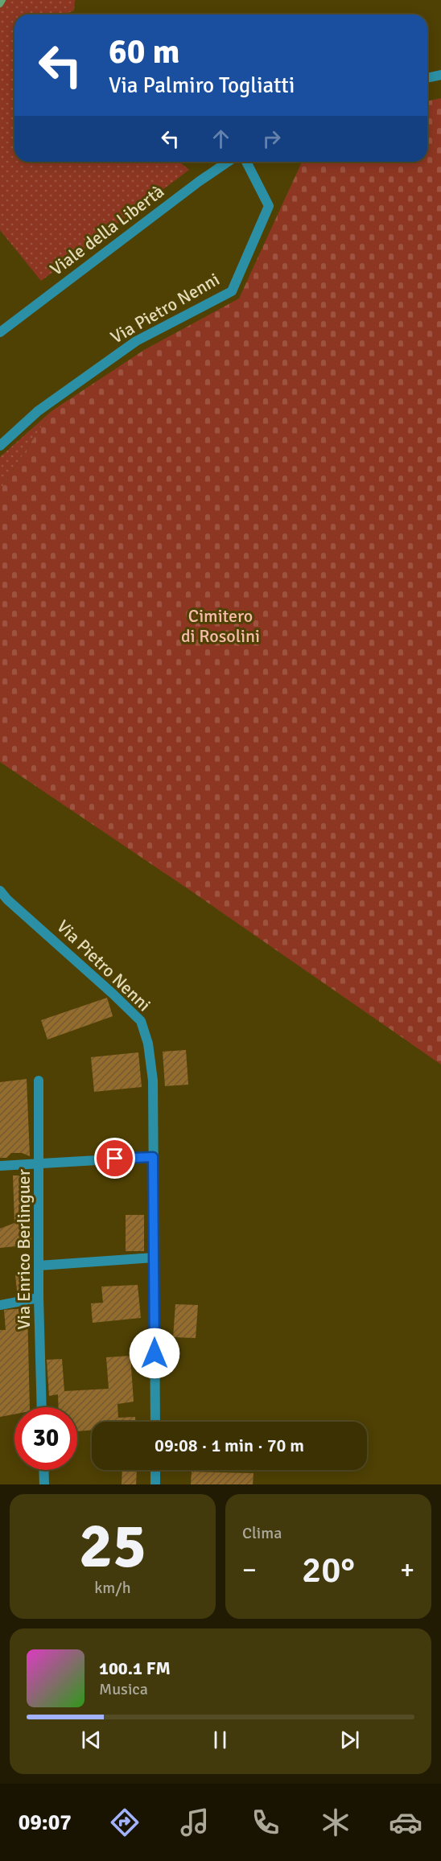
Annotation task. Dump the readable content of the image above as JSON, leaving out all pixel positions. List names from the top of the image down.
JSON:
{
  "streets": {
    "street": ["Viale della Libertà", "Via Pietro Nenni", "Via Enrico Berlinguer"]
  },
  "parks": ["Cimitero di Rosolini"],
  "page": {
    "turn": ["60 m", "Via Palmiro Togliatti"],
    "limit": "30",
    "trip": "09:08 · 1 min · 70 m",
    "tile": [
      ["25", "km/h"],
      "Clima"
    ],
    "heat": ["−", "20°", "+"],
    "song": ["100.1 FM", "Musica"],
    "tabs": "09:07"
  }
}
